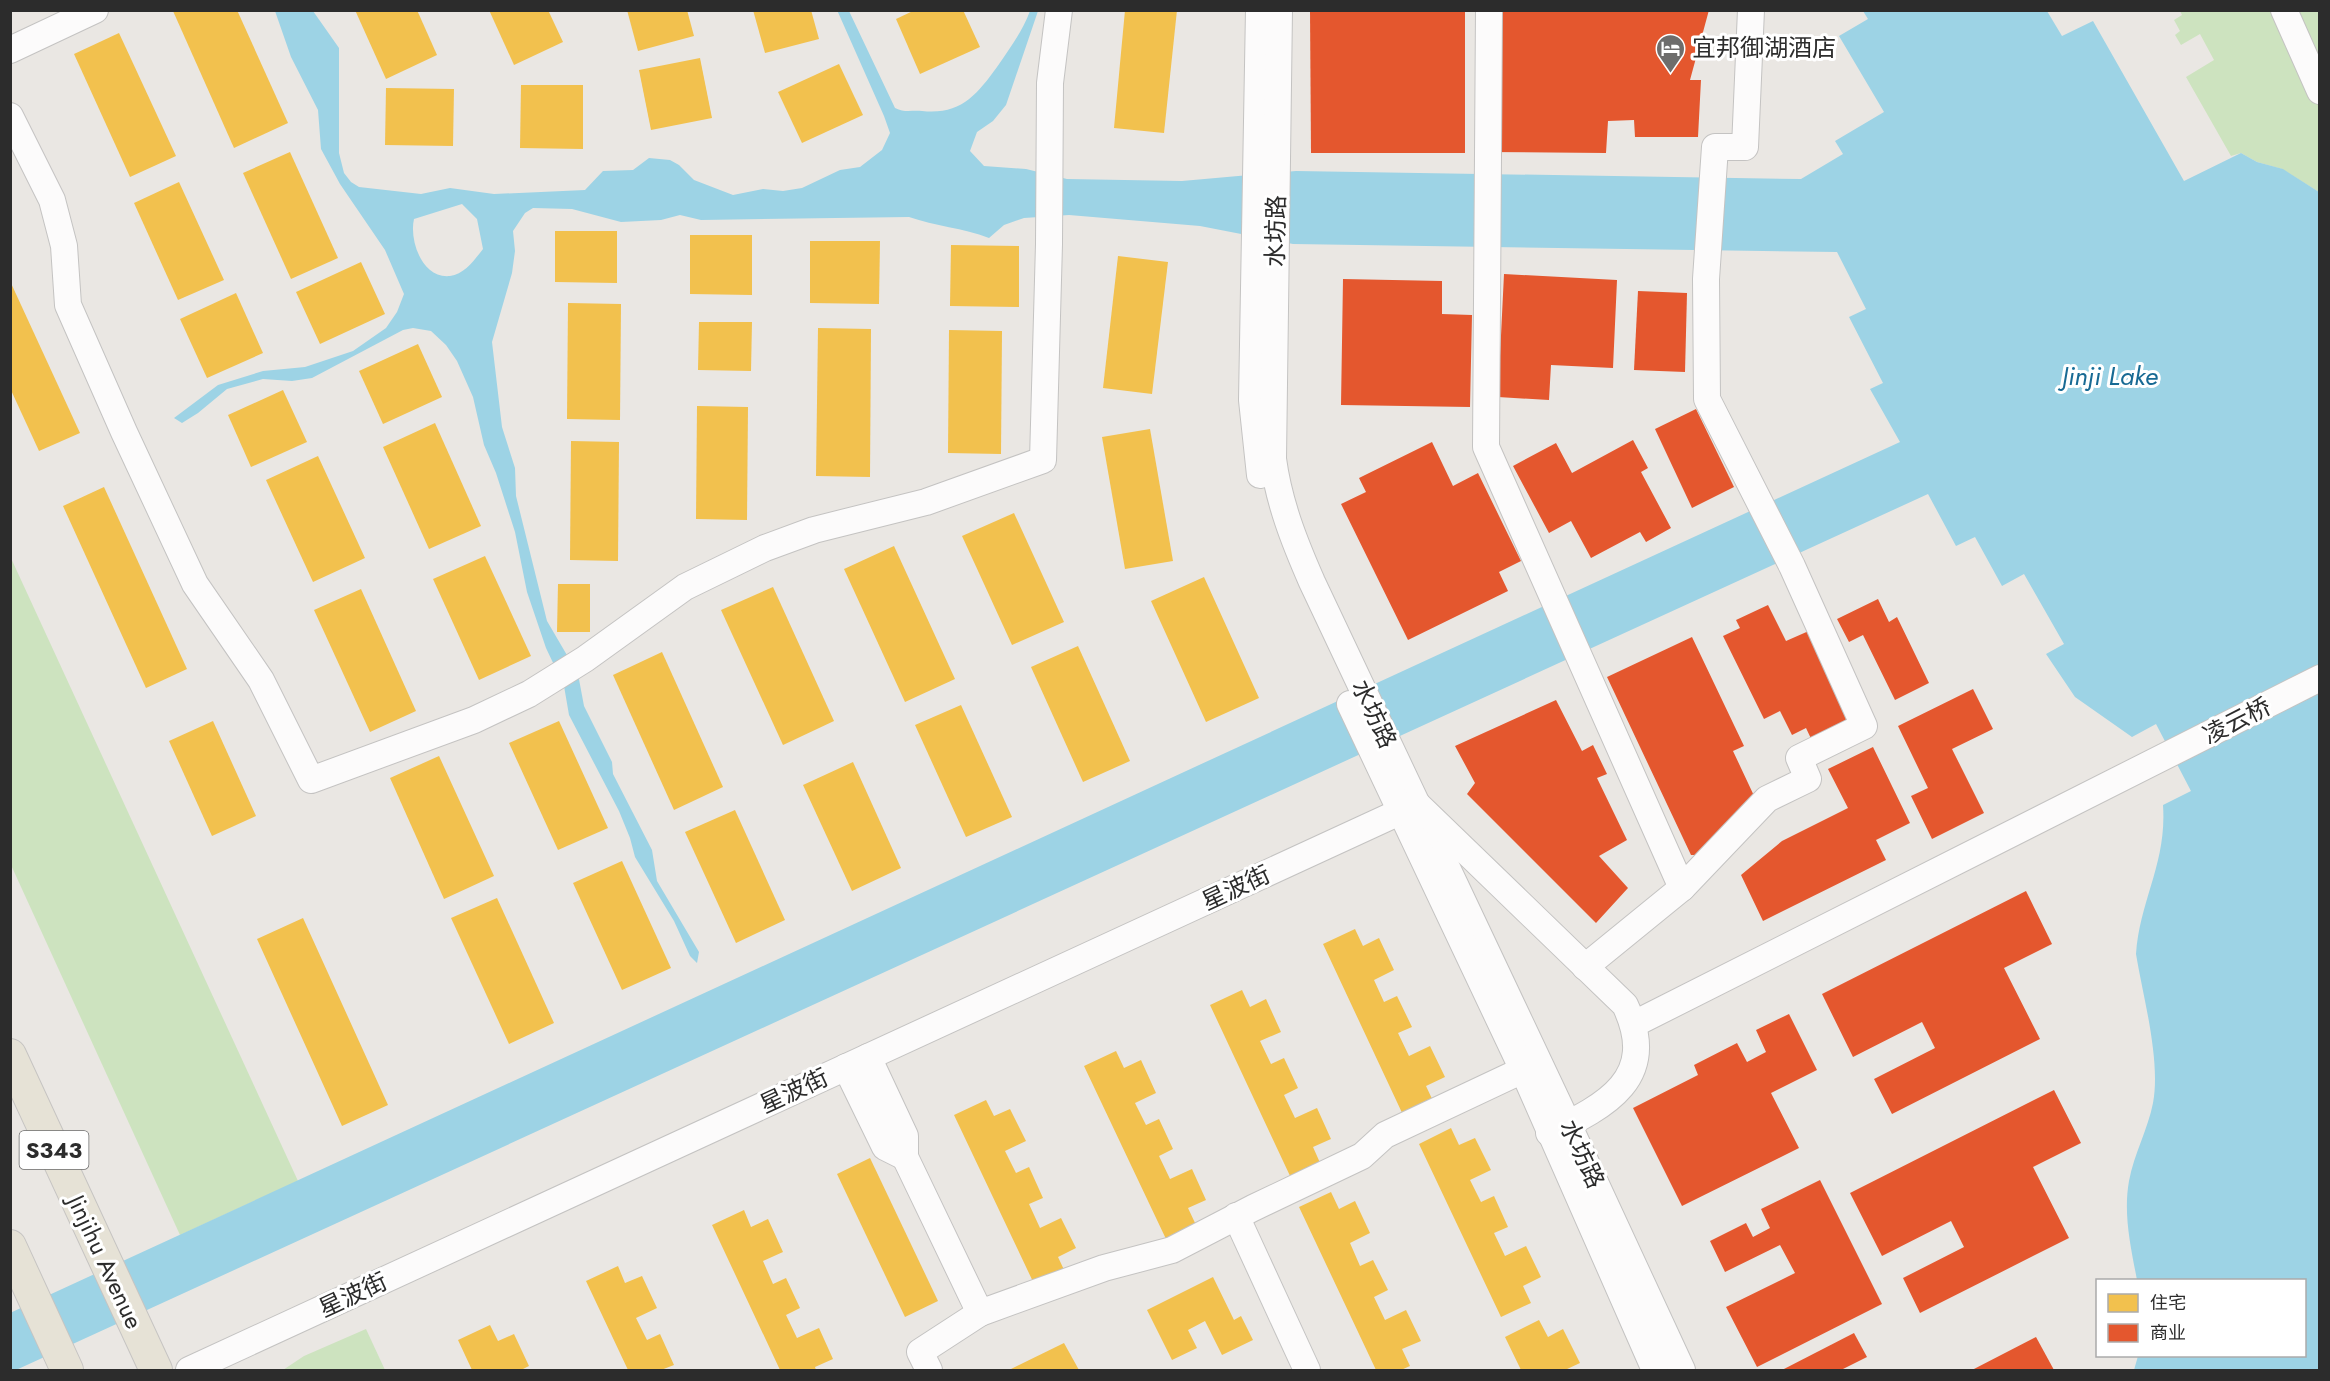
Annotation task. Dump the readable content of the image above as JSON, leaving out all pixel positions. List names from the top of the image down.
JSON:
{
  "streets": {
    "main road": ["S343", "Jinjihu Avenue"],
    "street": ["水坊路", "凌云桥", "星波街"]
  },
  "crossings": [
    ["水坊路", "星波街"]
  ],
  "water": ["Jinji Lake"],
  "places": {
    "hotel": ["宜邦御湖酒店"]
  },
  "legend": ["住宅", "商业"]
}
